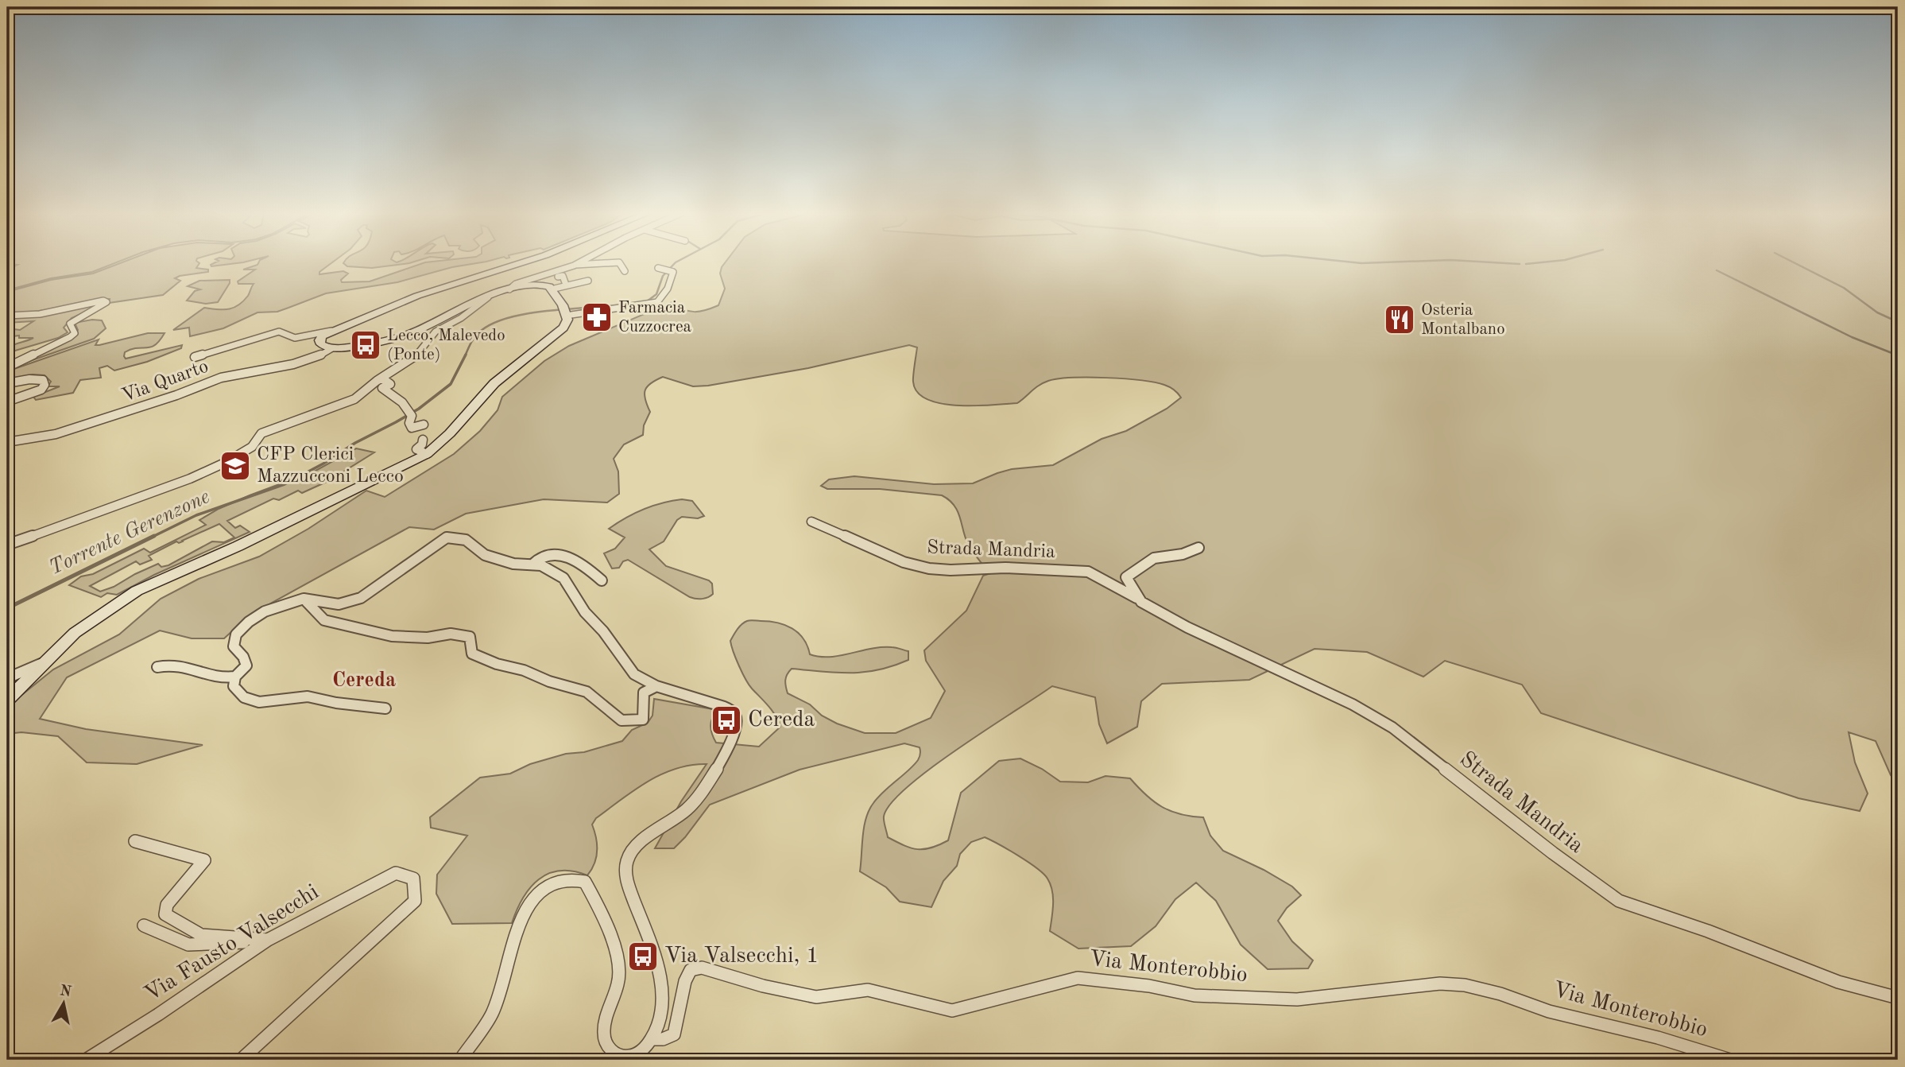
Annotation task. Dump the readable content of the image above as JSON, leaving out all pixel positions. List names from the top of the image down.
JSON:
{
  "streets": {
    "street": [
      "Via Quarto",
      "Strada Mandria",
      "Via Fausto Valsecchi",
      "Via Monterobbio"
    ]
  },
  "districts": ["Cereda"],
  "water": ["Torrente Gerenzone"],
  "places": {
    "pharmacy": ["Farmacia Cuzzocrea"],
    "restaurant": ["Osteria Montalbano"],
    "bus stop": ["Lecco, Malevedo (Ponte)", "Cereda", "Via Valsecchi, 1"],
    "school or university": ["CFP Clerici Mazzucconi Lecco"]
  },
  "north": "top"
}
